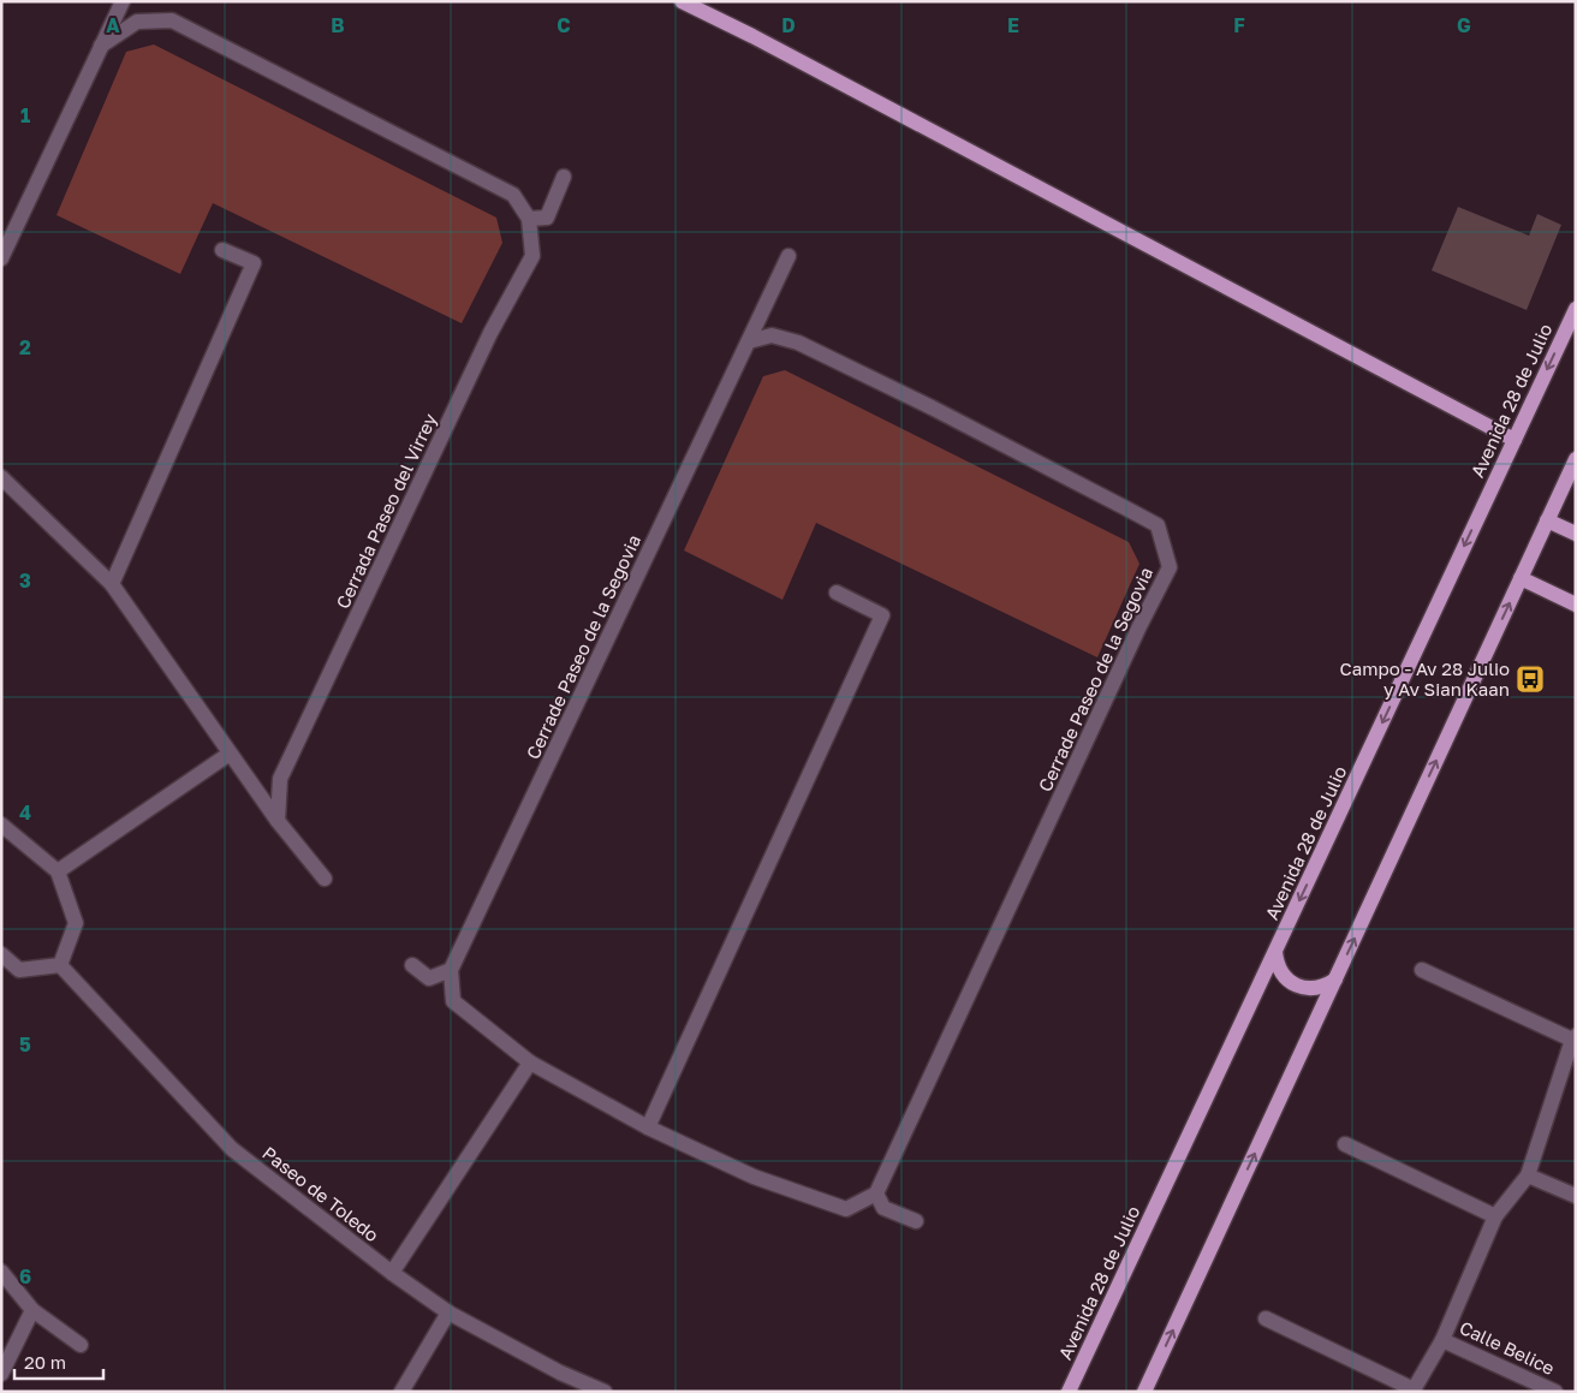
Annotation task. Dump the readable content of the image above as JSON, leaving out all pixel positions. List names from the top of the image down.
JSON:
{
  "streets": {
    "main road": ["Avenida 28 de Julio"],
    "street": [
      "Cerrada Paseo del Virrey",
      "Cerrade Paseo de la Segovia",
      "Paseo de Toledo",
      "Calle Belice"
    ]
  },
  "places": {
    "bus stop": ["Campo - Av 28 Julio y Av Sian Kaan"]
  },
  "scale_bar": "20 m",
  "grid": {
    "columns": [
      "A",
      "B",
      "C",
      "D",
      "E",
      "F",
      "G"
    ],
    "rows": [
      "1",
      "2",
      "3",
      "4",
      "5",
      "6"
    ]
  }
}
